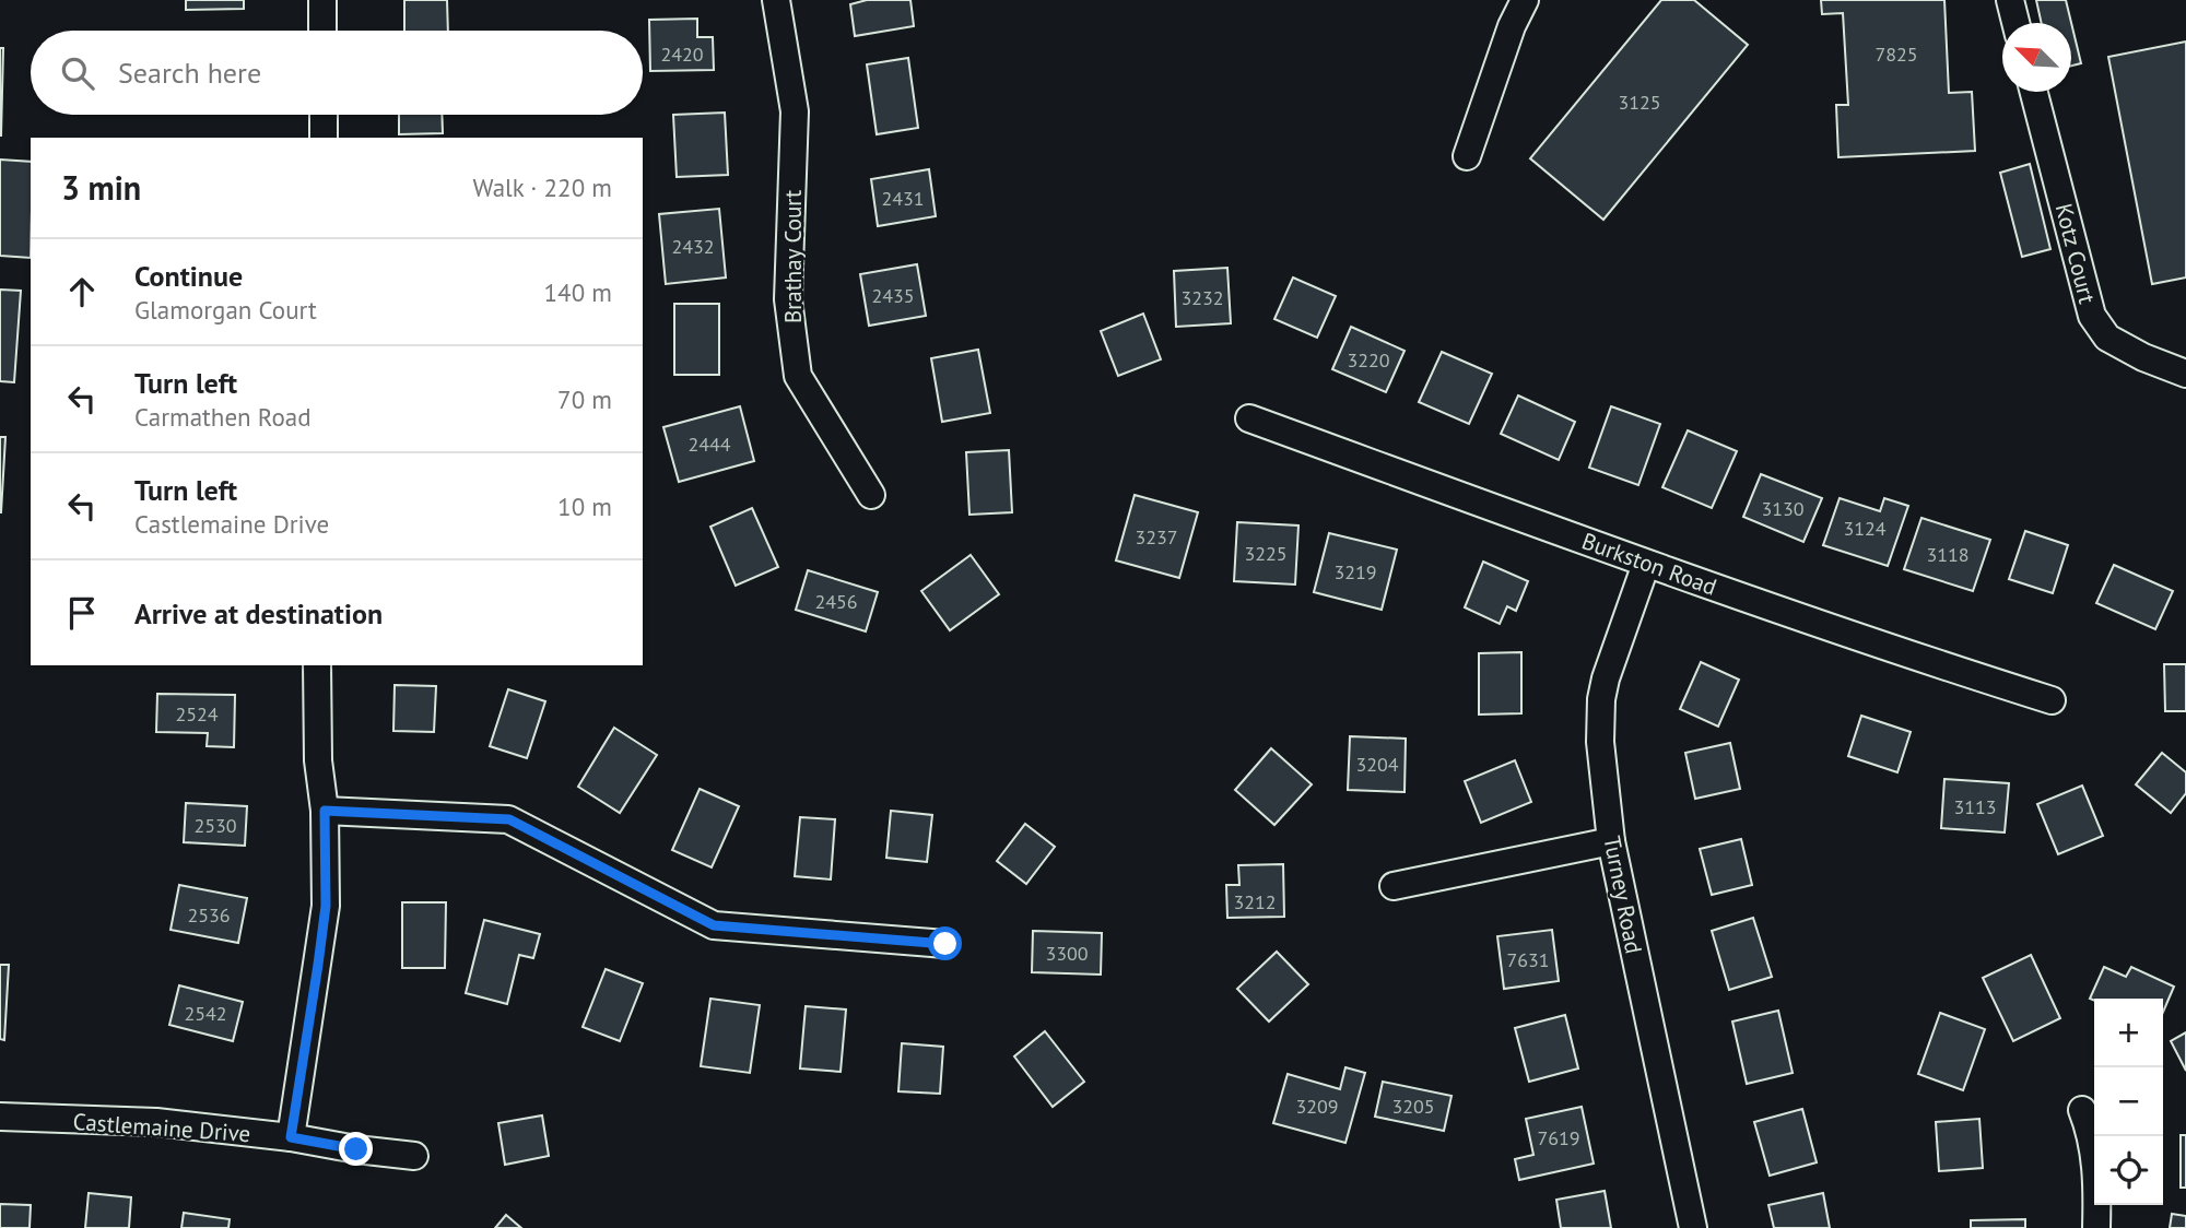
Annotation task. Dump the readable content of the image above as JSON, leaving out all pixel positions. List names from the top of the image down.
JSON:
{
  "streets": {
    "street": [
      "Kotz Court",
      "Brathay Court",
      "Burkston Road",
      "Turney Road",
      "Castlemaine Drive"
    ]
  },
  "crossings": [
    ["Burkston Road", "Turney Road"]
  ],
  "house_numbers": [
    "2420",
    "7825",
    "3125",
    "2431",
    "2432",
    "2435",
    "3232",
    "3220",
    "2444",
    "3130",
    "3124",
    "3237",
    "3225",
    "3118",
    "3219",
    "2456",
    "2524",
    "3204",
    "3113",
    "2530",
    "3212",
    "2536",
    "3300",
    "7631",
    "2542",
    "3209",
    "3205",
    "7619"
  ],
  "north": "top left",
  "page": {
    "search": "Search here",
    "heading": ["3 min", "Walk · 220 m"],
    "list": [
      ["Continue", "Glamorgan Court", "140 m"],
      ["Turn left", "Carmathen Road", "70 m"],
      ["Turn left", "Castlemaine Drive", "10 m"],
      "Arrive at destination"
    ],
    "map_buttons": ["+", "−"]
  }
}
